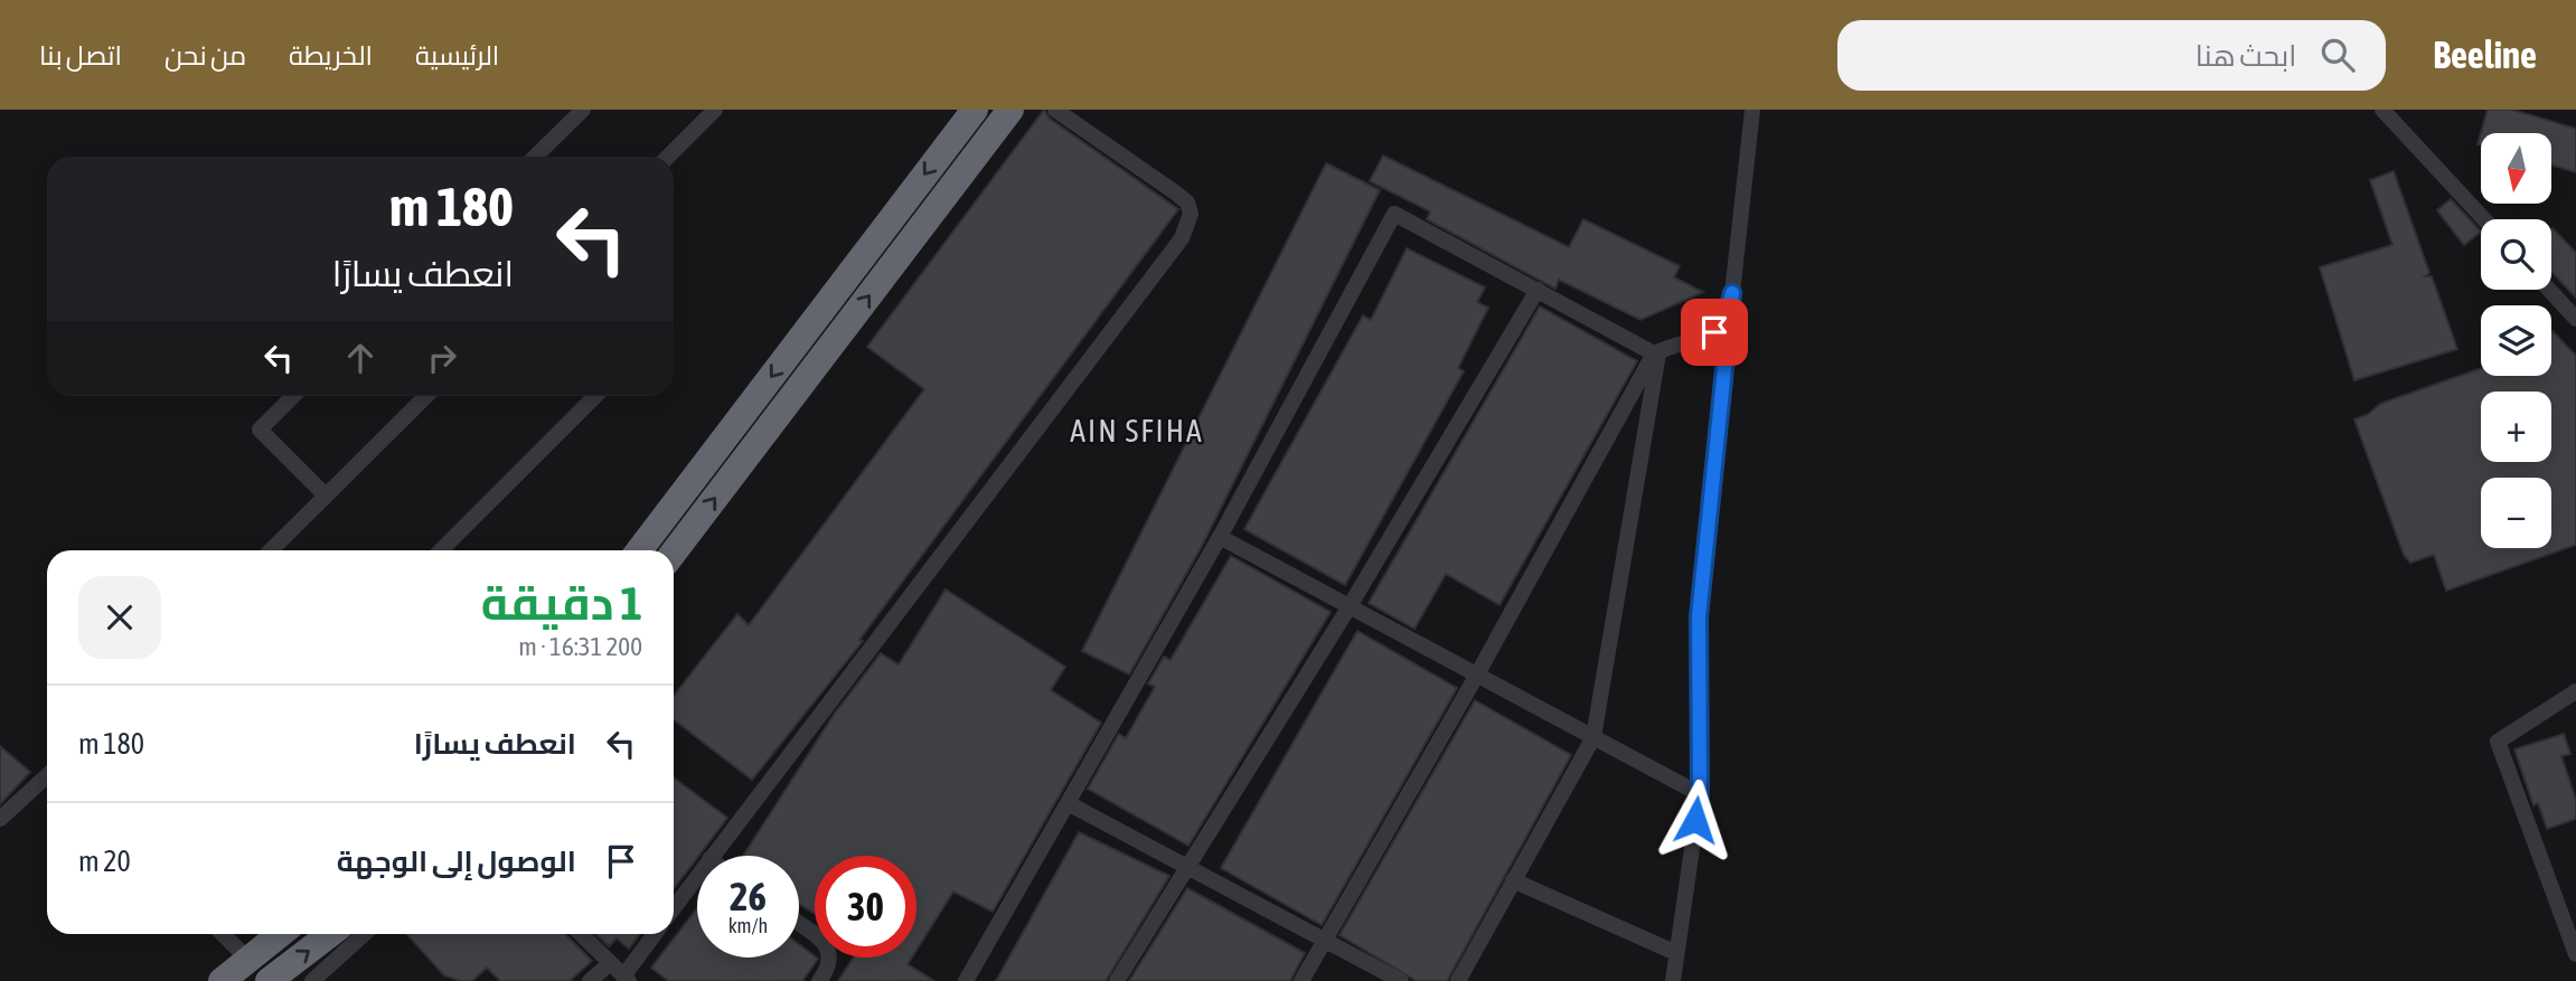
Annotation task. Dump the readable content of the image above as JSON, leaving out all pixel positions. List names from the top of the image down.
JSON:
{
  "districts": ["AIN SFIHA"],
  "north": "bottom",
  "page": {
    "header": "Beeline",
    "search": "ابحث هنا",
    "nav": [
      "الرئيسية",
      "الخريطة",
      "من نحن",
      "اتصل بنا"
    ],
    "map_buttons": ["+", "−"],
    "turn": ["180 m", "انعطف يسارًا"],
    "heading": ["1 دقيقة", "200 m · 16:31"],
    "list": [
      {
        "name": "انعطف يسارًا",
        "value": "180 m"
      },
      {
        "name": "الوصول إلى الوجهة",
        "value": "20 m"
      }
    ],
    "speed": "26 km/h",
    "limit": "30"
  }
}
